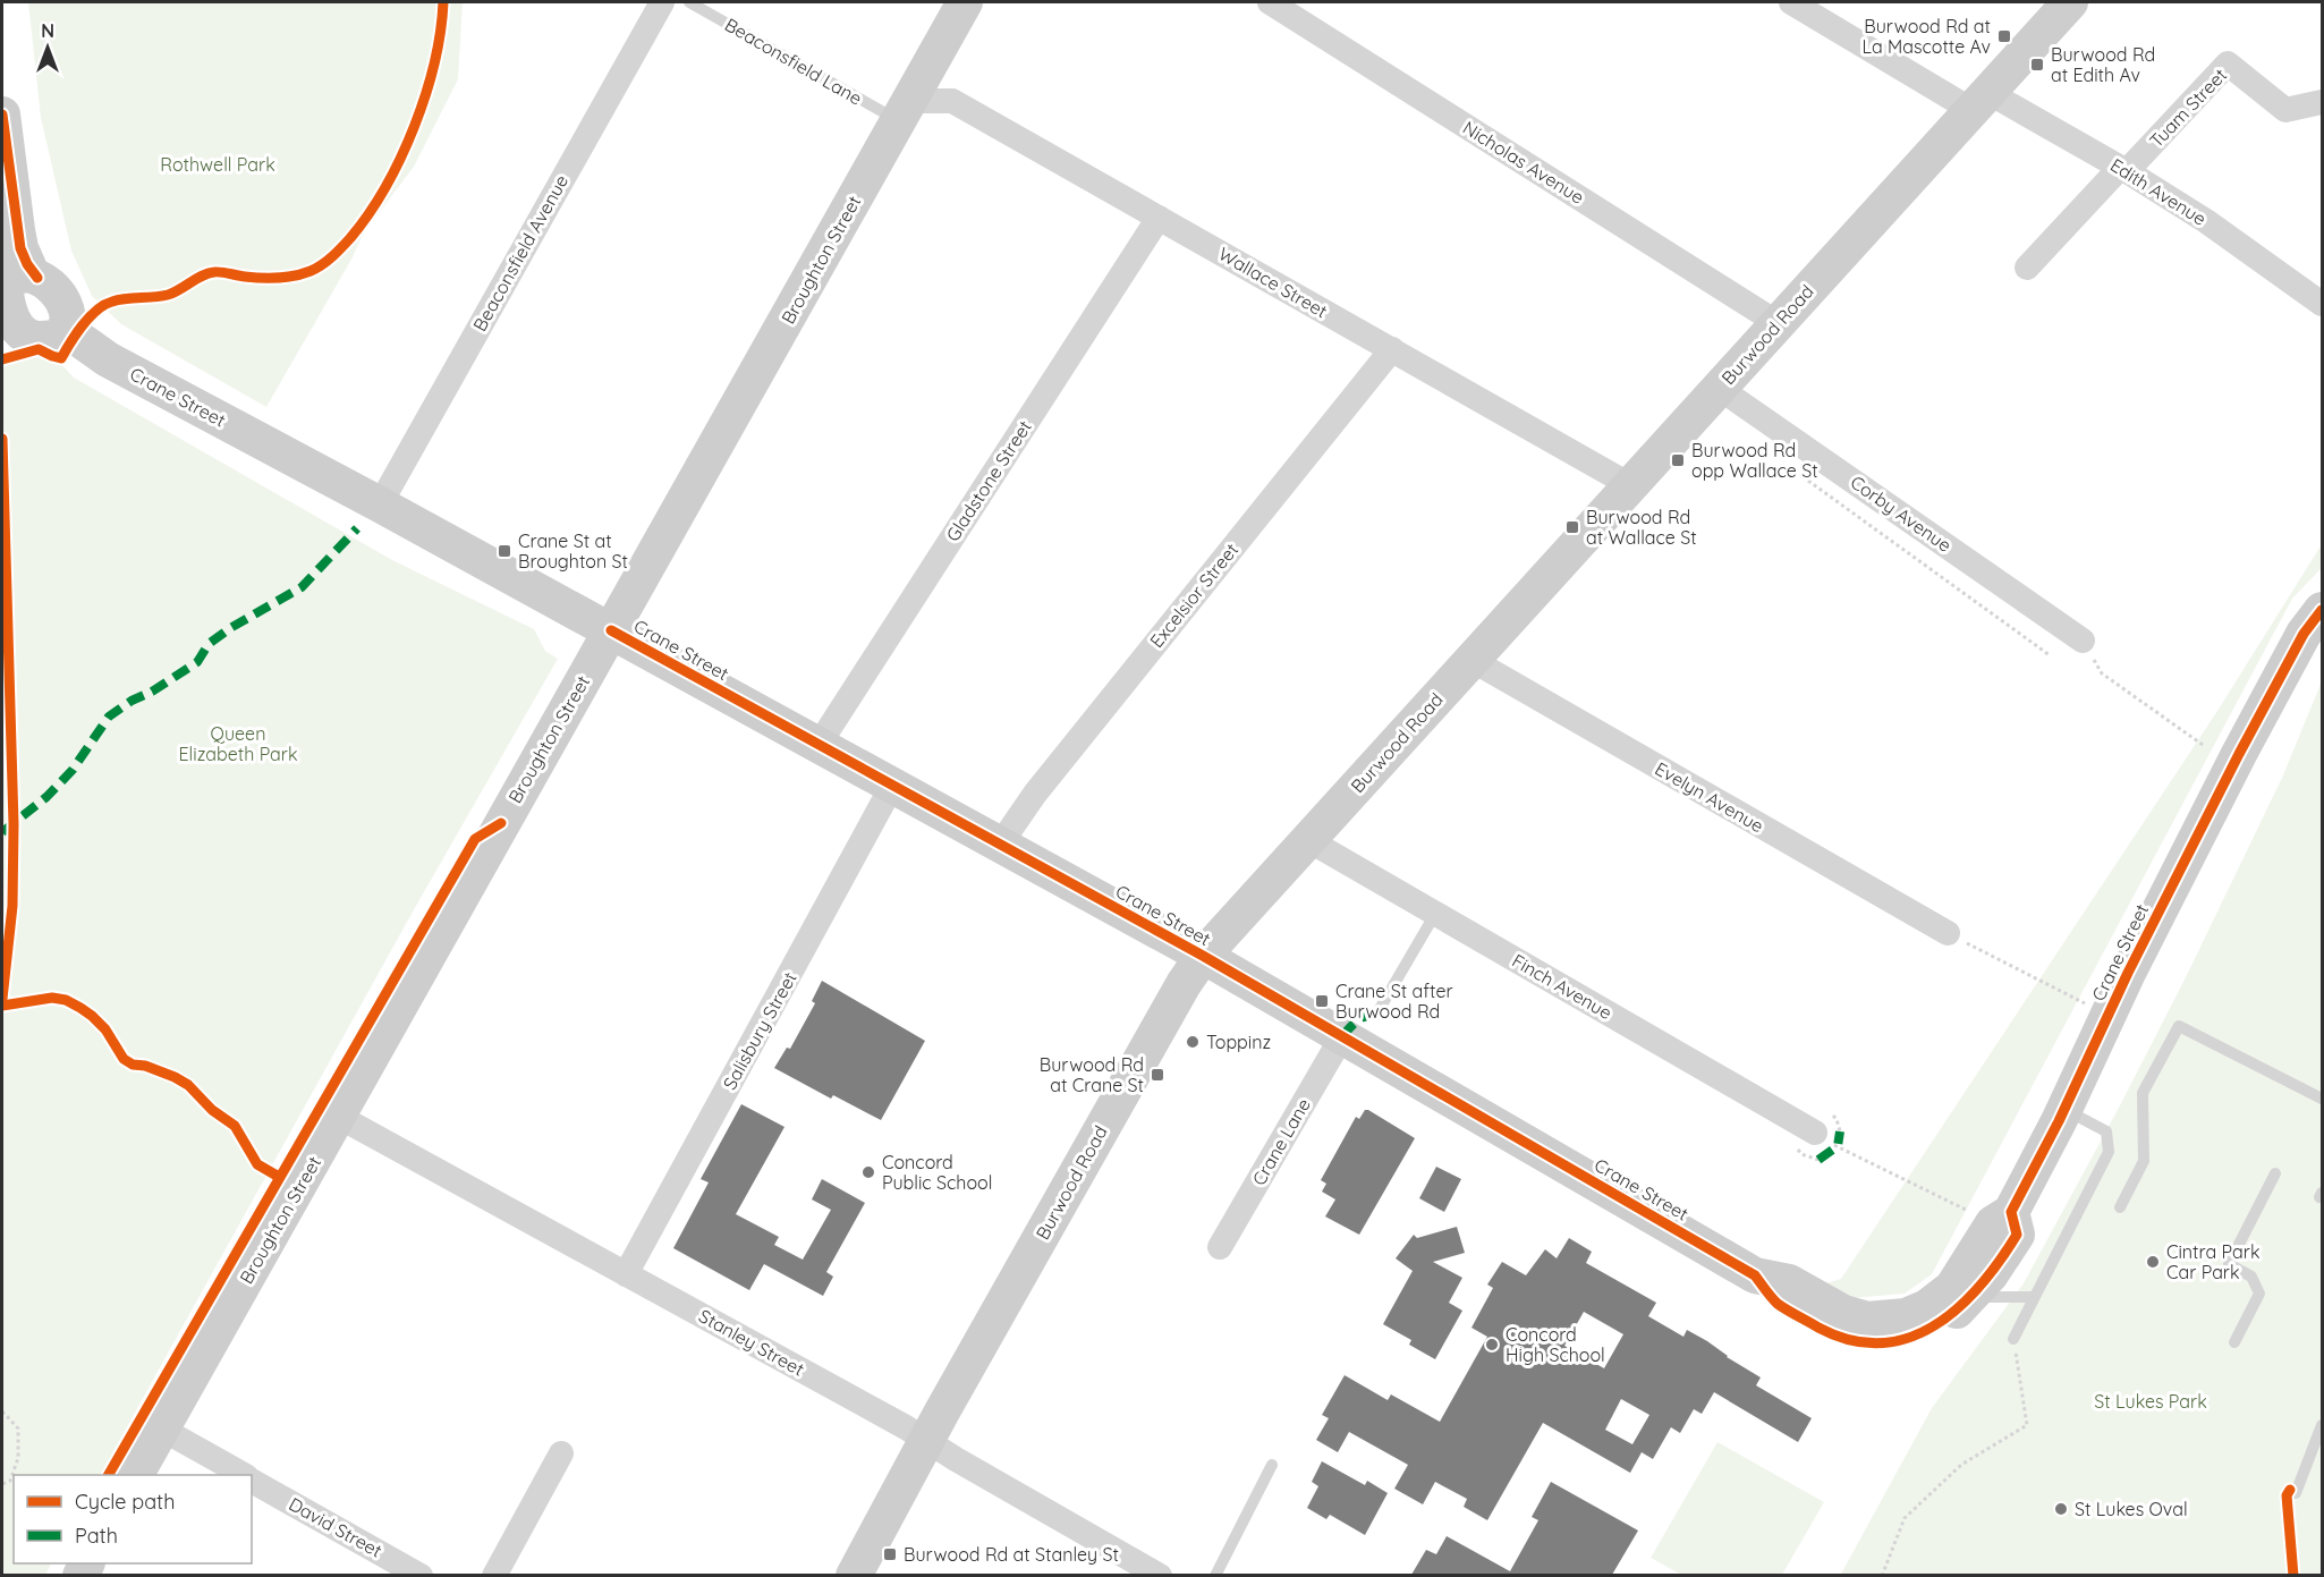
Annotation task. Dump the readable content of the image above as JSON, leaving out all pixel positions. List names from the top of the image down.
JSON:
{
  "streets": {
    "main road": ["Broughton Street", "Burwood Road", "Crane Street"],
    "street": [
      "Tuam Street",
      "Nicholas Avenue",
      "Edith Avenue",
      "Beaconsfield Avenue",
      "Wallace Street",
      "Gladstone Street",
      "Corby Avenue",
      "Excelsior Street",
      "Evelyn Avenue",
      "Finch Avenue",
      "Salisbury Street",
      "Crane Lane",
      "Stanley Street",
      "David Street"
    ],
    "lane": ["Beaconsfield Lane"]
  },
  "crossings": [
    ["Beaconsfield Lane", "Broughton Street"],
    ["Beaconsfield Lane", "Wallace Street"],
    ["Tuam Street", "Edith Avenue"],
    ["Nicholas Avenue", "Burwood Road"],
    ["Edith Avenue", "Burwood Road"],
    ["Beaconsfield Avenue", "Crane Street"],
    ["Broughton Street", "Wallace Street"],
    ["Broughton Street", "Crane Street"],
    ["Broughton Street", "Stanley Street"],
    ["Broughton Street", "David Street"],
    ["Wallace Street", "Burwood Road"],
    ["Wallace Street", "Gladstone Street"],
    ["Wallace Street", "Excelsior Street"],
    ["Burwood Road", "Crane Street"],
    ["Burwood Road", "Corby Avenue"],
    ["Burwood Road", "Evelyn Avenue"],
    ["Burwood Road", "Finch Avenue"],
    ["Burwood Road", "Stanley Street"],
    ["Crane Street", "Gladstone Street"],
    ["Crane Street", "Excelsior Street"],
    ["Crane Street", "Salisbury Street"],
    ["Crane Street", "Crane Lane"],
    ["Salisbury Street", "Stanley Street"]
  ],
  "parks": ["Rothwell Park", "Queen Elizabeth Park", "St Lukes Park"],
  "places": {
    "transit": [
      "Burwood Rd at La Mascotte Av",
      "Burwood Rd at Edith Av",
      "Burwood Rd opp Wallace St",
      "Burwood Rd at Wallace St",
      "Crane St at Broughton St",
      "Crane St after Burwood Rd",
      "Burwood Rd at Crane St",
      "Burwood Rd at Stanley St"
    ],
    "other": [
      "Toppinz",
      "Concord Public School",
      "Cintra Park Car Park",
      "Concord High School",
      "St Lukes Oval"
    ]
  },
  "legend": ["Cycle path", "Path"],
  "north": "top"
}
